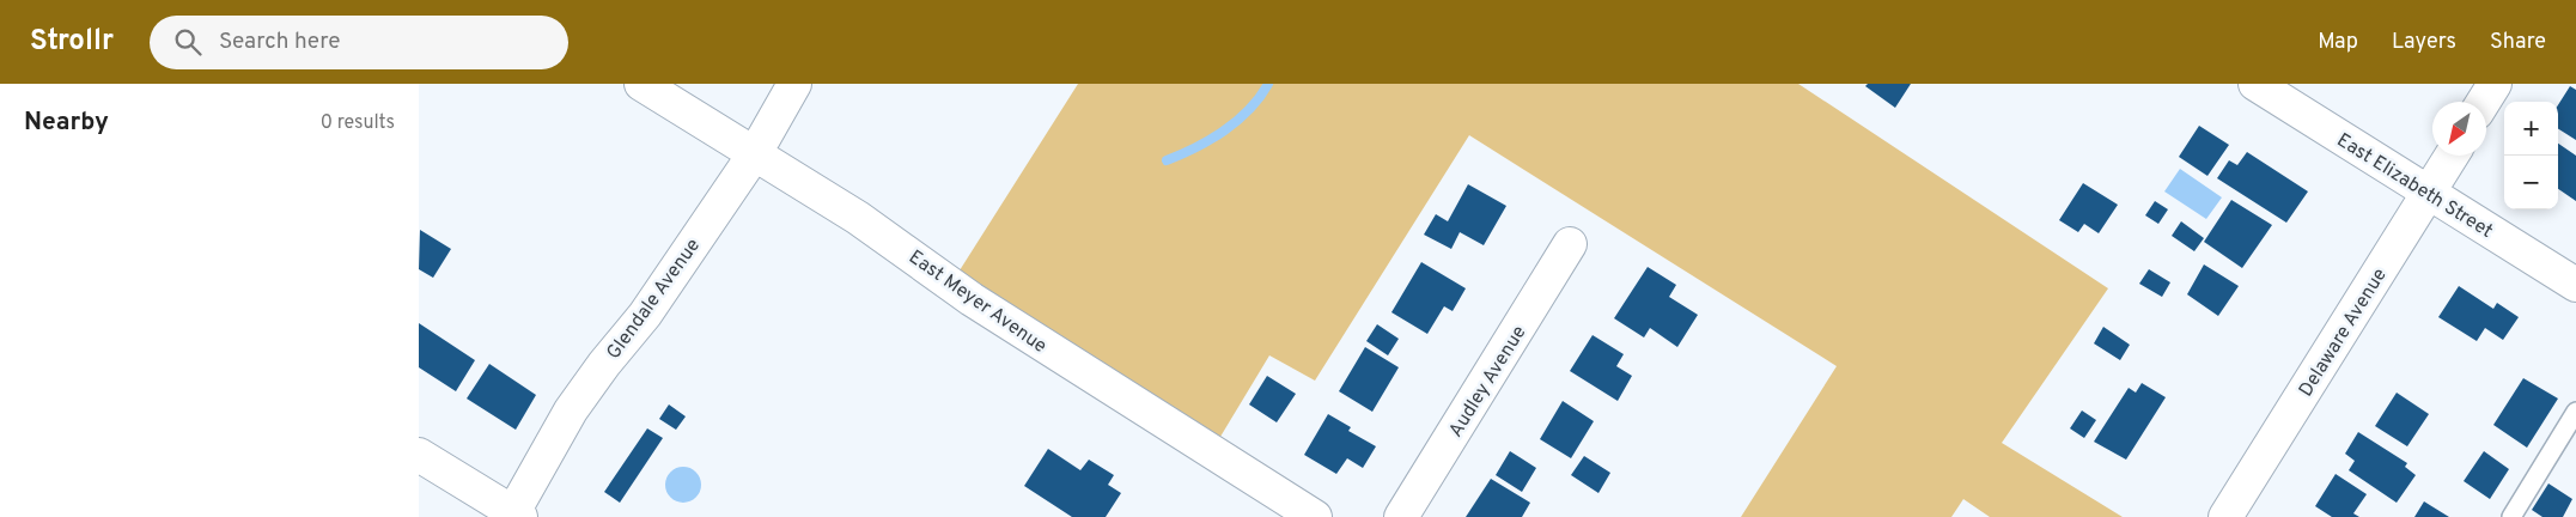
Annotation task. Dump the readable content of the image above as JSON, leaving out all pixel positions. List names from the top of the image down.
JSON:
{
  "streets": {
    "street": [
      "East Elizabeth Street",
      "Glendale Avenue",
      "East Meyer Avenue",
      "Delaware Avenue",
      "Audley Avenue"
    ]
  },
  "crossings": [
    ["East Elizabeth Street", "Delaware Avenue"],
    ["Glendale Avenue", "East Meyer Avenue"]
  ],
  "north": "bottom left",
  "page": {
    "header": "Strollr",
    "search": "Search here",
    "nav": ["Map", "Layers", "Share"],
    "heading": ["Nearby", "0 results"],
    "map_buttons": ["+", "−"]
  }
}
